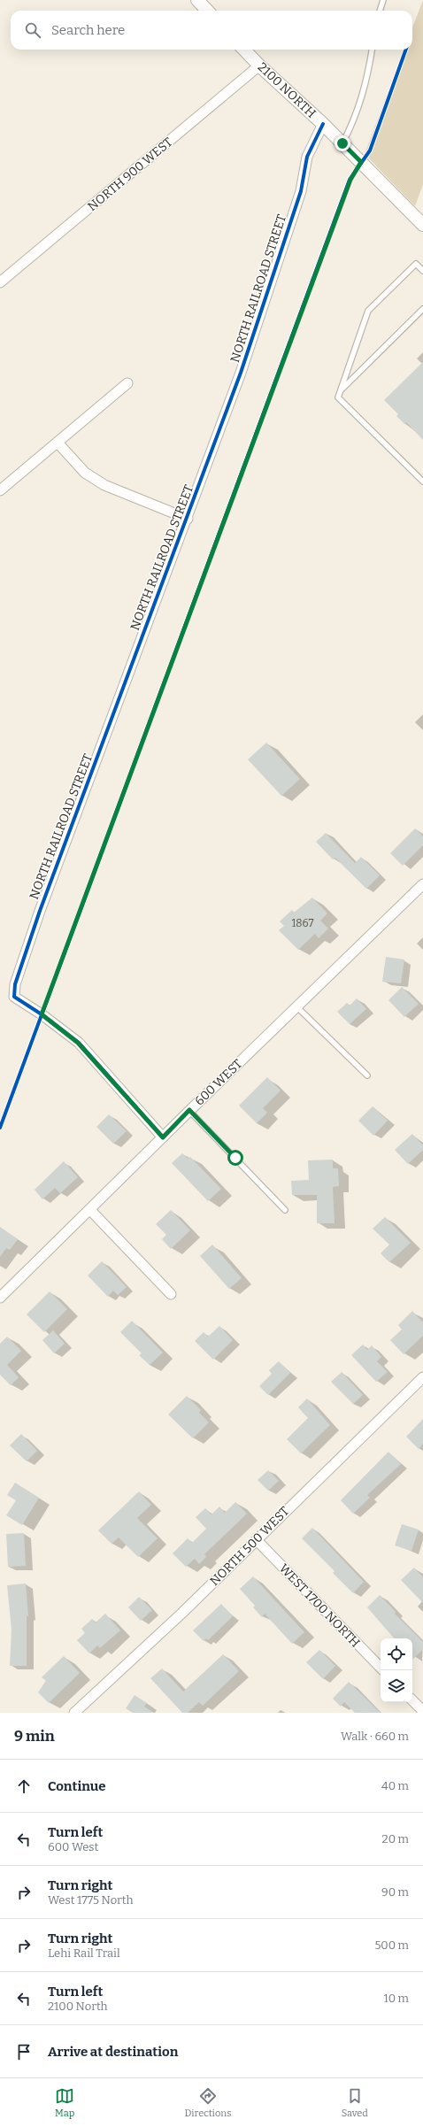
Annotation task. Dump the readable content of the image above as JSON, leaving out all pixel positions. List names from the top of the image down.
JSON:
{
  "streets": {
    "street": [
      "2100 NORTH",
      "NORTH 900 WEST",
      "NORTH RAILROAD STREET",
      "600 WEST",
      "NORTH 500 WEST",
      "WEST 1700 NORTH"
    ]
  },
  "crossings": [
    ["2100 NORTH", "NORTH 900 WEST"],
    ["2100 NORTH", "NORTH RAILROAD STREET"],
    ["NORTH RAILROAD STREET", "600 WEST"],
    ["NORTH 500 WEST", "WEST 1700 NORTH"]
  ],
  "house_numbers": ["1867"],
  "page": {
    "search": "Search here",
    "heading": ["9 min", "Walk · 660 m"],
    "list": [
      ["Continue", "40 m"],
      ["Turn left", "600 West", "20 m"],
      ["Turn right", "West 1775 North", "90 m"],
      ["Turn right", "Lehi Rail Trail", "500 m"],
      ["Turn left", "2100 North", "10 m"],
      "Arrive at destination"
    ],
    "nav": ["Map", "Directions", "Saved"]
  }
}
